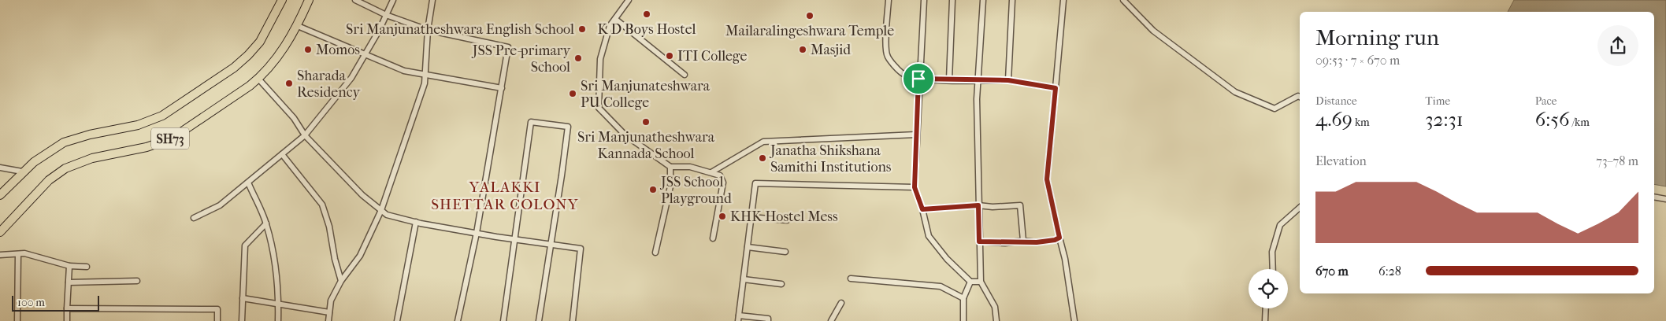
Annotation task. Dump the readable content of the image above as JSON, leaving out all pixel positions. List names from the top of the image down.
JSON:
{
  "streets": {
    "main road": ["SH73"]
  },
  "districts": ["YALAKKI SHETTAR COLONY"],
  "places": [
    "K D Boys Hostel",
    "Mailaralingeshwara Temple",
    "Sri Manjunatheshwara English School",
    "Momos",
    "Masjid",
    "ITI College",
    "JSS Pre-primary School",
    "Sharada Residency",
    "Sri Manjunateshwara PU College",
    "Sri Manjunatheshwara Kannada School",
    "Janatha Shikshana Samithi Institutions",
    "JSS School Playground",
    "KHK Hostel Mess"
  ],
  "scale_bar": "100 m",
  "page": {
    "heading": ["Morning run", "09:53 · 7 × 670 m"],
    "stats": [
      ["Distance", "4.69 km"],
      ["Time", "32:31"],
      ["Pace", "6:56 /km"]
    ],
    "chart": ["Elevation", "73–78 m"],
    "list": [
      {
        "name": "670 m",
        "note": "6:28"
      }
    ],
    "scale": "100 m"
  }
}
